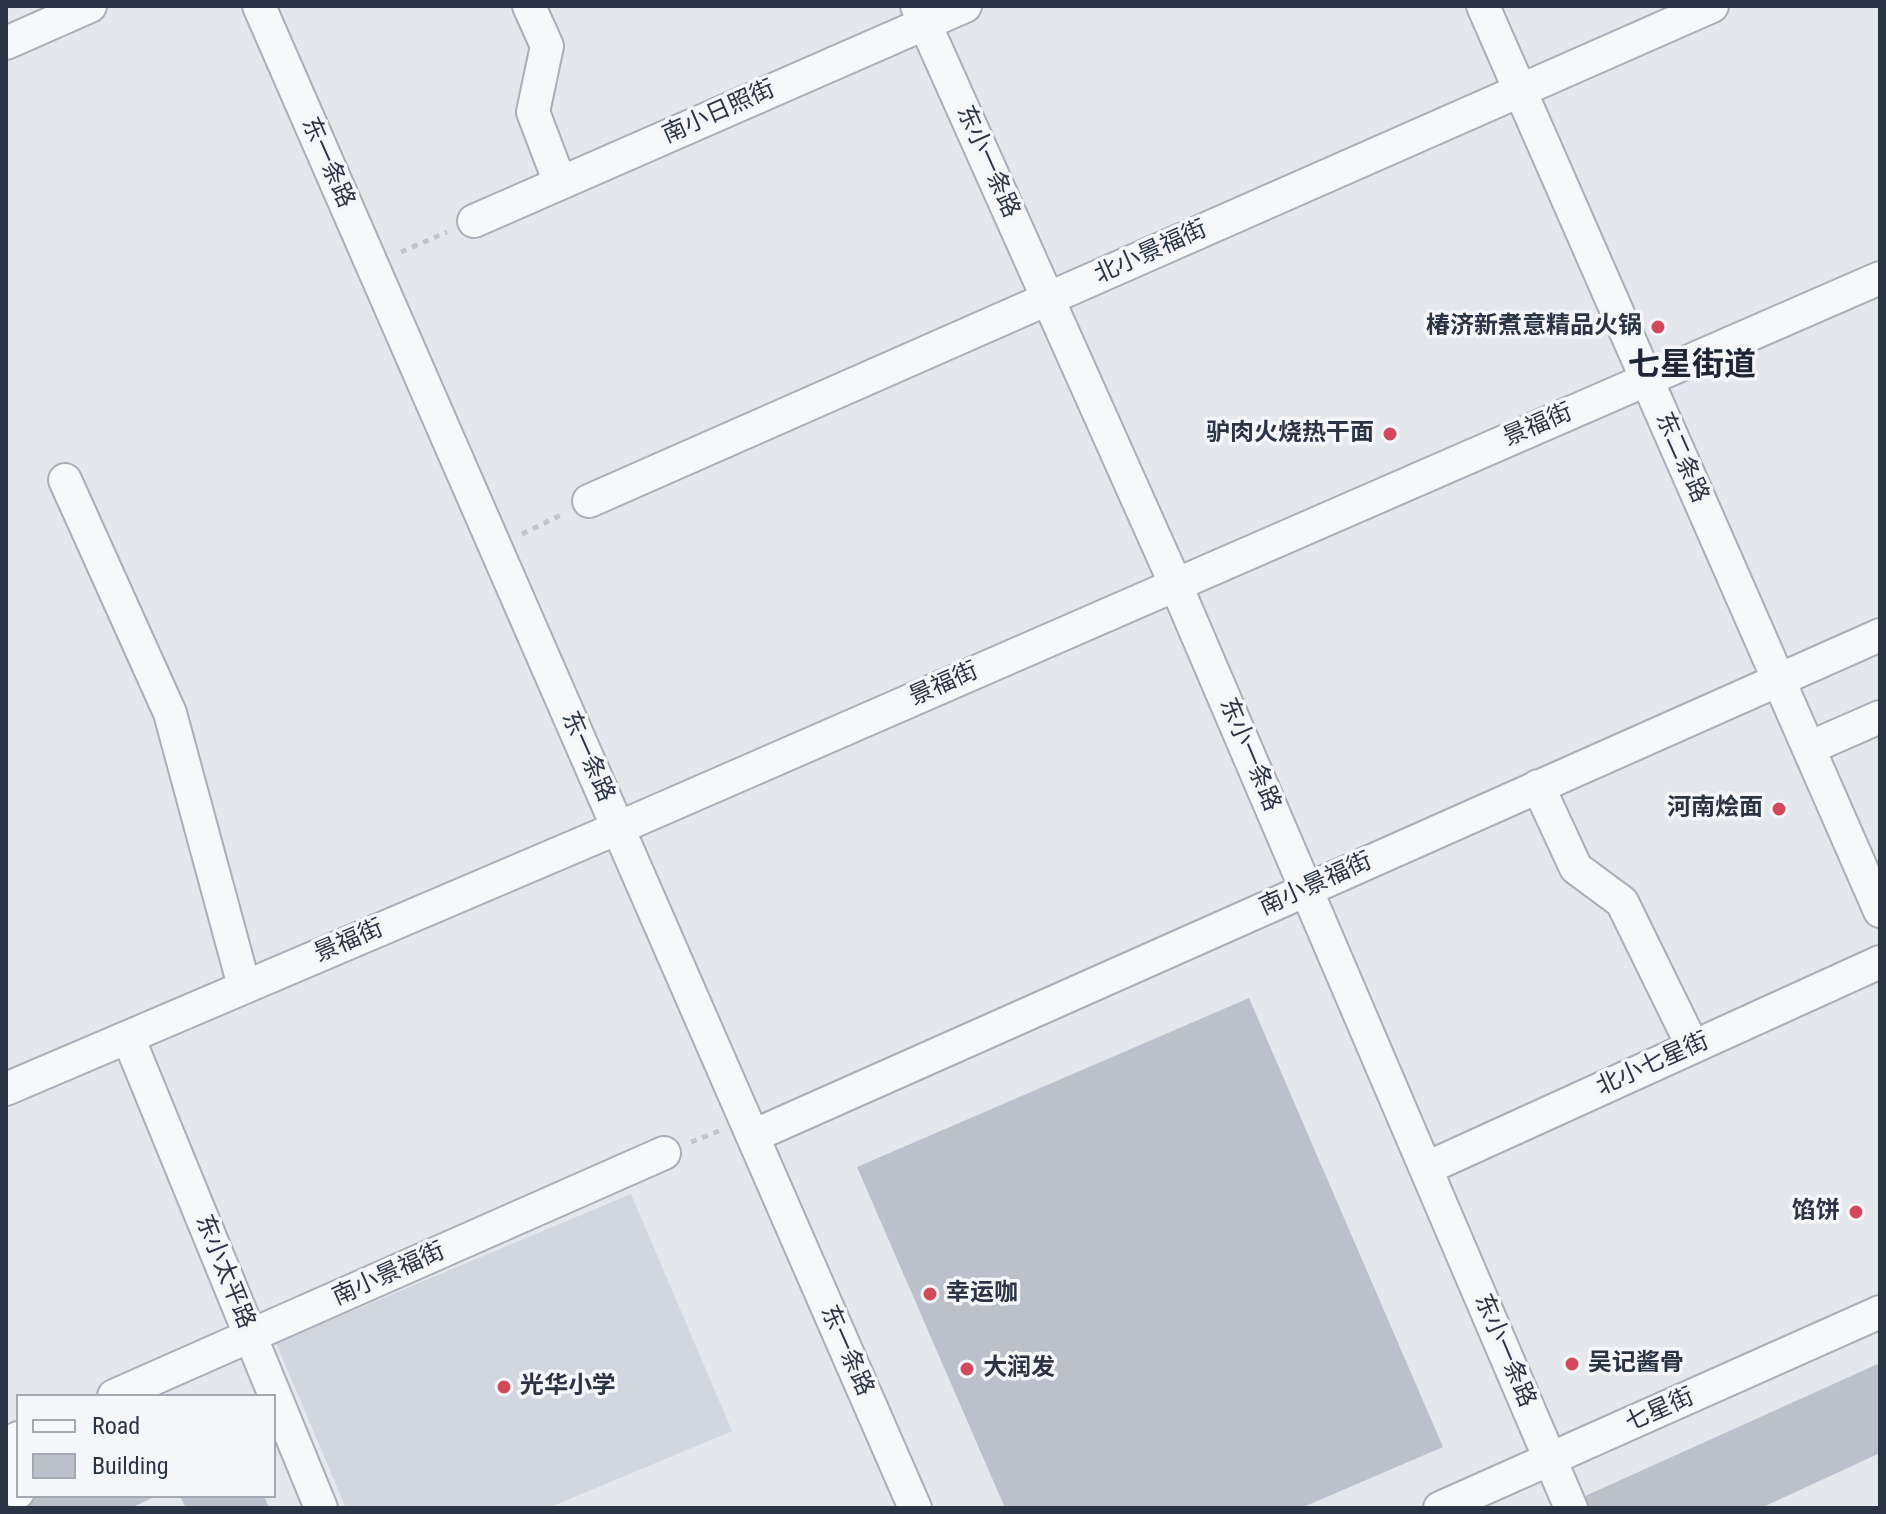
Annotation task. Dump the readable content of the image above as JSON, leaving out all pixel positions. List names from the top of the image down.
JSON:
{
  "streets": {
    "street": [
      "南小日照街",
      "东小一条路",
      "东一条路",
      "北小景福街",
      "景福街",
      "东二条路",
      "南小景福街",
      "北小七星街",
      "东小太平路",
      "七星街"
    ]
  },
  "crossings": [
    ["南小日照街", "东小一条路"],
    ["东小一条路", "北小景福街"],
    ["东小一条路", "景福街"],
    ["东小一条路", "南小景福街"],
    ["东小一条路", "北小七星街"],
    ["东小一条路", "七星街"],
    ["东一条路", "景福街"],
    ["东一条路", "南小景福街"],
    ["北小景福街", "东二条路"],
    ["景福街", "东二条路"],
    ["景福街", "东小太平路"],
    ["东二条路", "南小景福街"],
    ["南小景福街", "东小太平路"]
  ],
  "districts": ["七星街道"],
  "places": [
    "椿济新煮意精品火锅",
    "驴肉火烧热干面",
    "河南烩面",
    "馅饼",
    "幸运咖",
    "吴记酱骨",
    "大润发",
    "光华小学"
  ],
  "legend": ["Road", "Building"]
}
